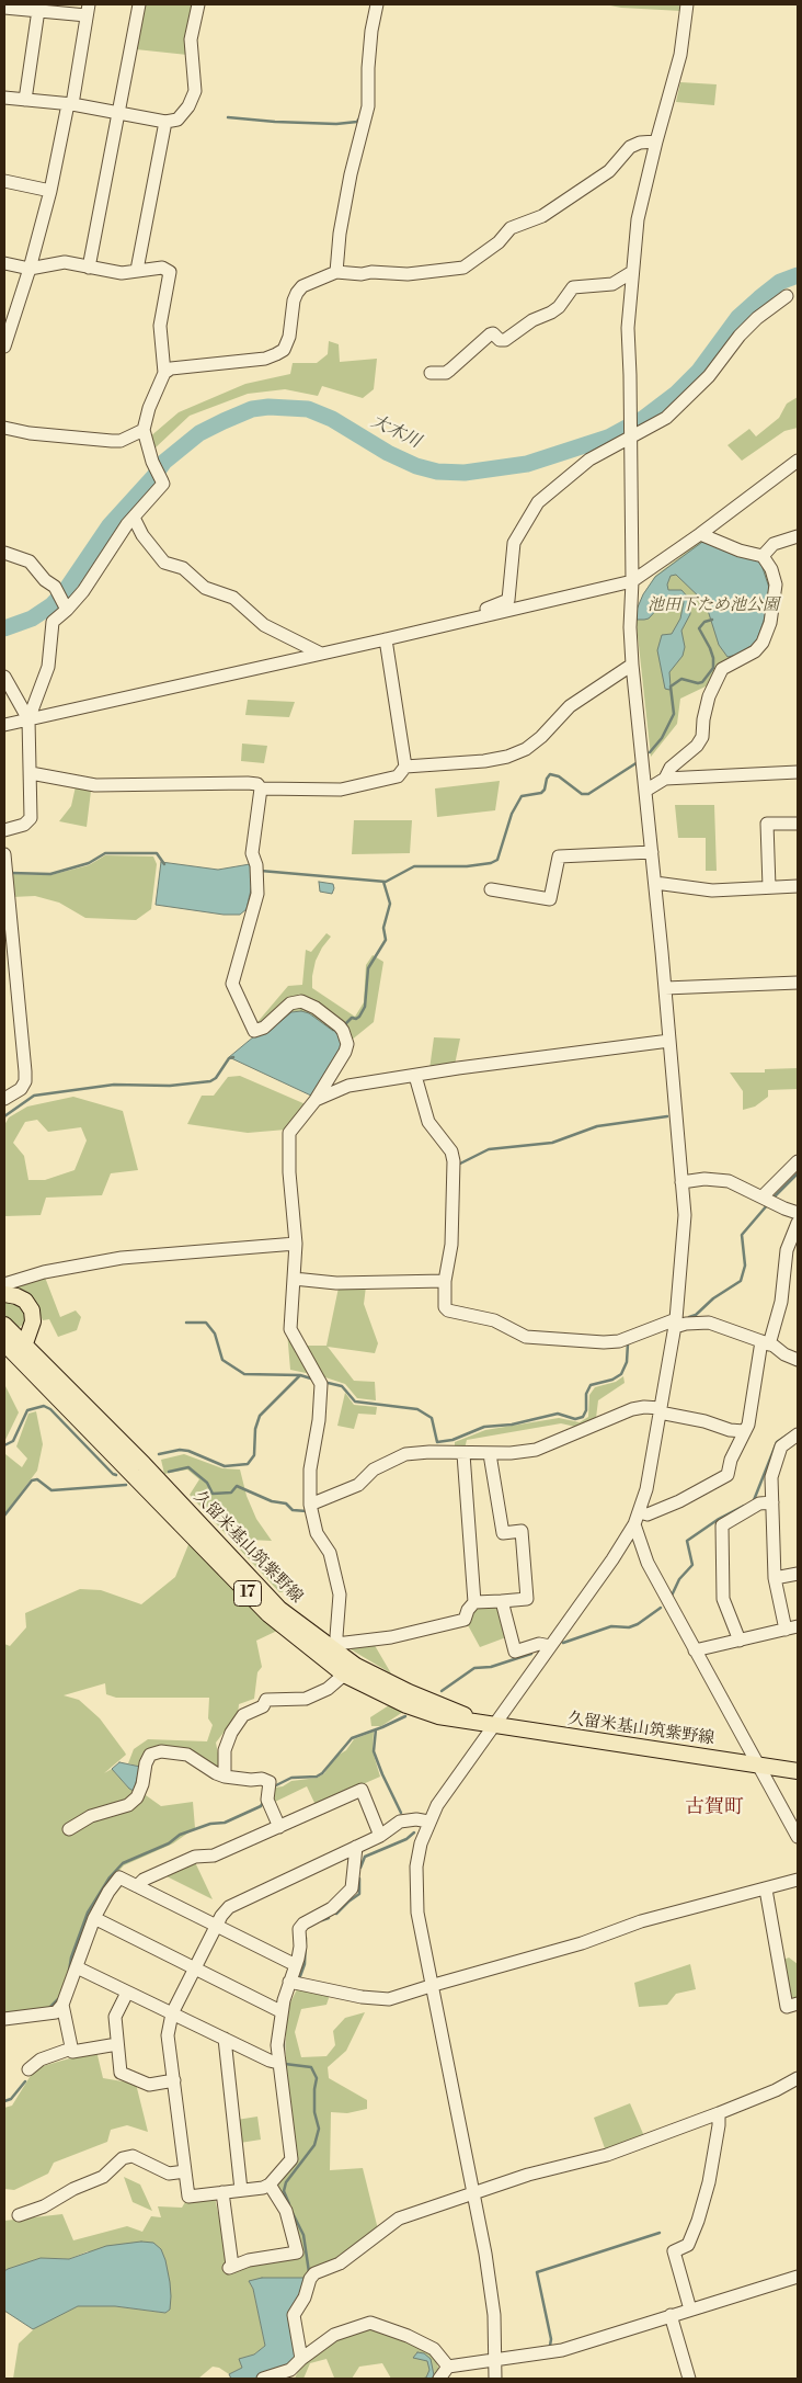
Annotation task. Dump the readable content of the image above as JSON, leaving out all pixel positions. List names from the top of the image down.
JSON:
{
  "streets": {
    "main road": ["久留米基山筑紫野線", "17"]
  },
  "districts": ["古賀町"],
  "water": ["大木川"],
  "parks": ["池田下ため池公園"]
}
